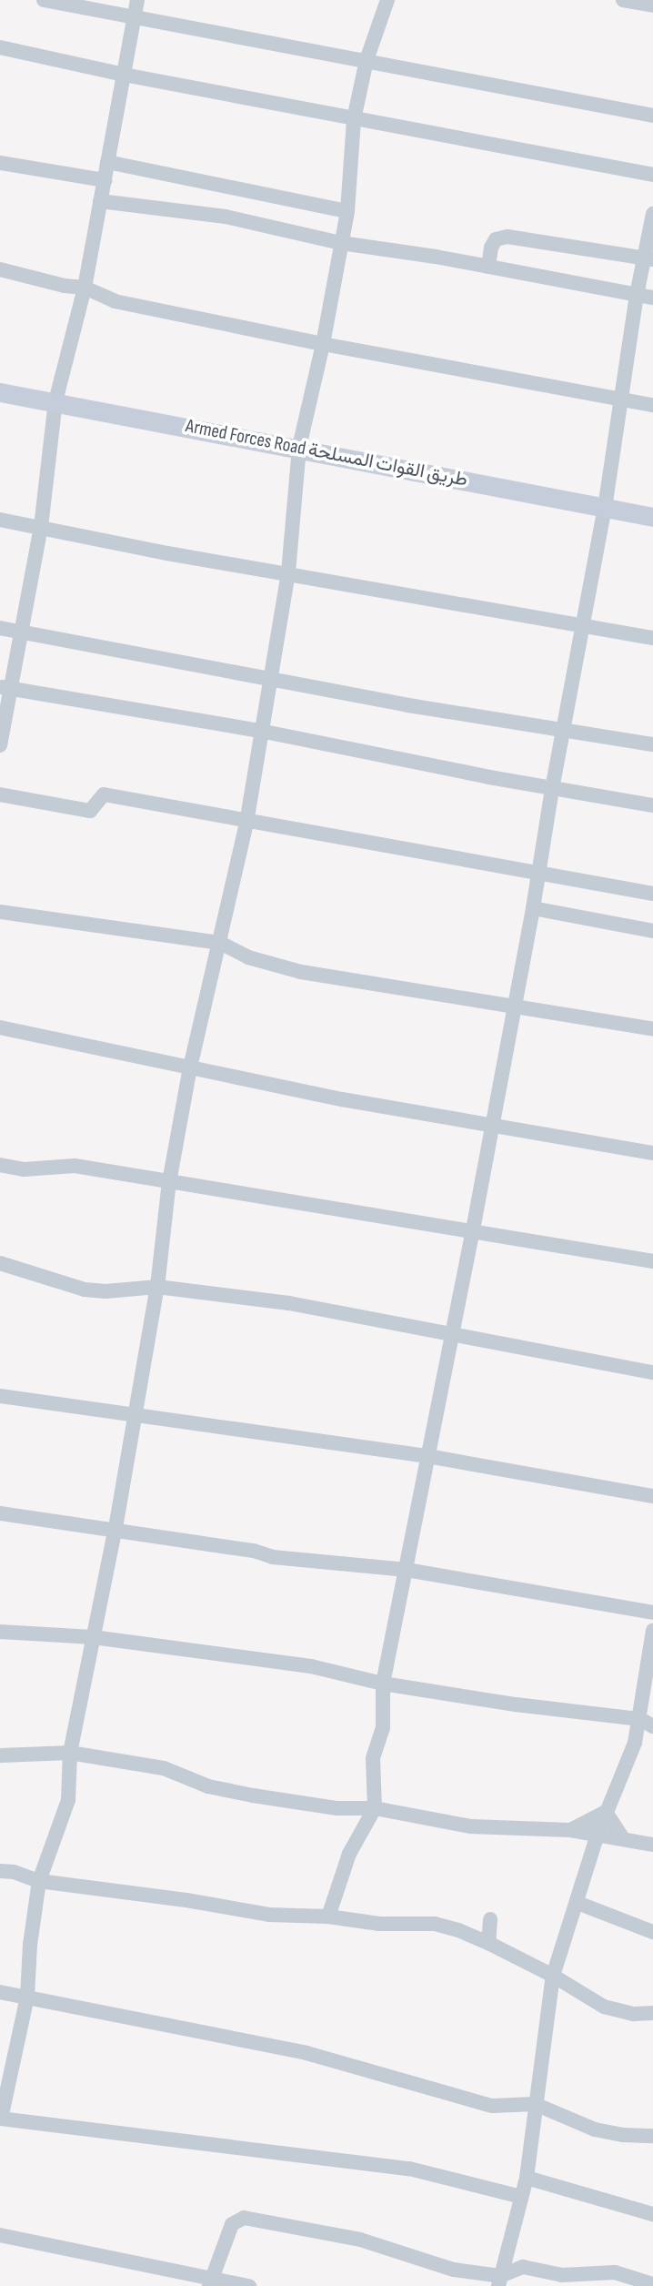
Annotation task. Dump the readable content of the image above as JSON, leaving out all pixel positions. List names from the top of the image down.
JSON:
{
  "streets": {
    "street": ["Armed Forces Road طريق القوات المسلحة"]
  }
}
